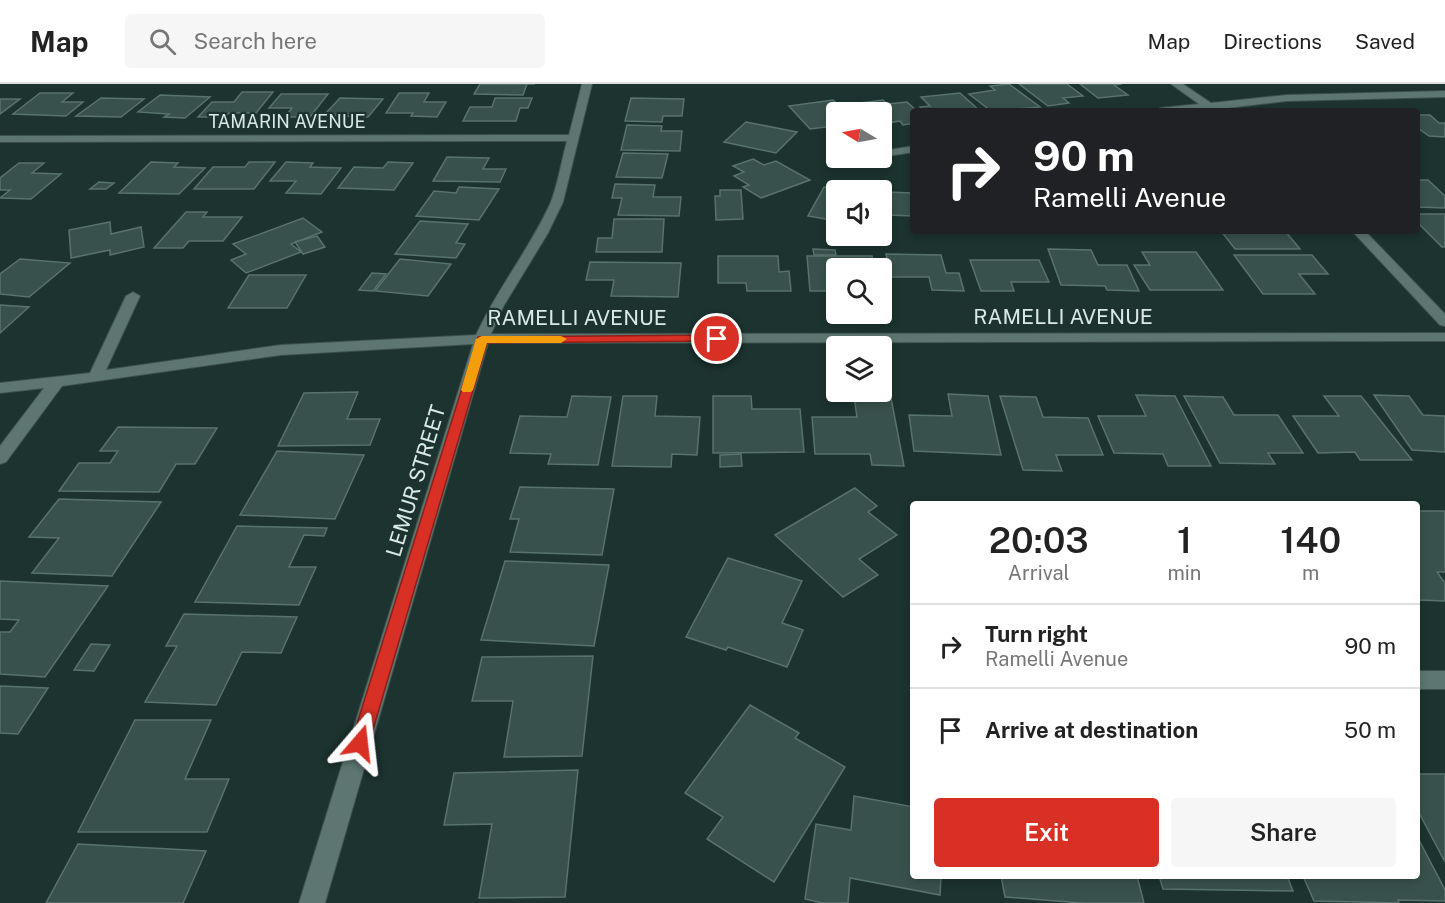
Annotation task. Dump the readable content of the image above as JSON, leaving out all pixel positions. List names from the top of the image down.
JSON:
{
  "streets": {
    "street": ["TAMARIN AVENUE", "RAMELLI AVENUE", "LEMUR STREET"]
  },
  "crossings": [
    ["TAMARIN AVENUE", "LEMUR STREET"],
    ["RAMELLI AVENUE", "LEMUR STREET"]
  ],
  "north": "left",
  "page": {
    "header": "Map",
    "search": "Search here",
    "nav": ["Map", "Directions", "Saved"],
    "turn": ["90 m", "Ramelli Avenue"],
    "eta": [
      "20:03",
      "Arrival",
      "1",
      "min",
      "140",
      "m"
    ],
    "list": [
      {
        "name": "Turn right",
        "note": "Ramelli Avenue",
        "value": "90 m"
      },
      {
        "name": "Arrive at destination",
        "value": "50 m"
      }
    ],
    "buttons": ["Exit", "Share"]
  }
}
